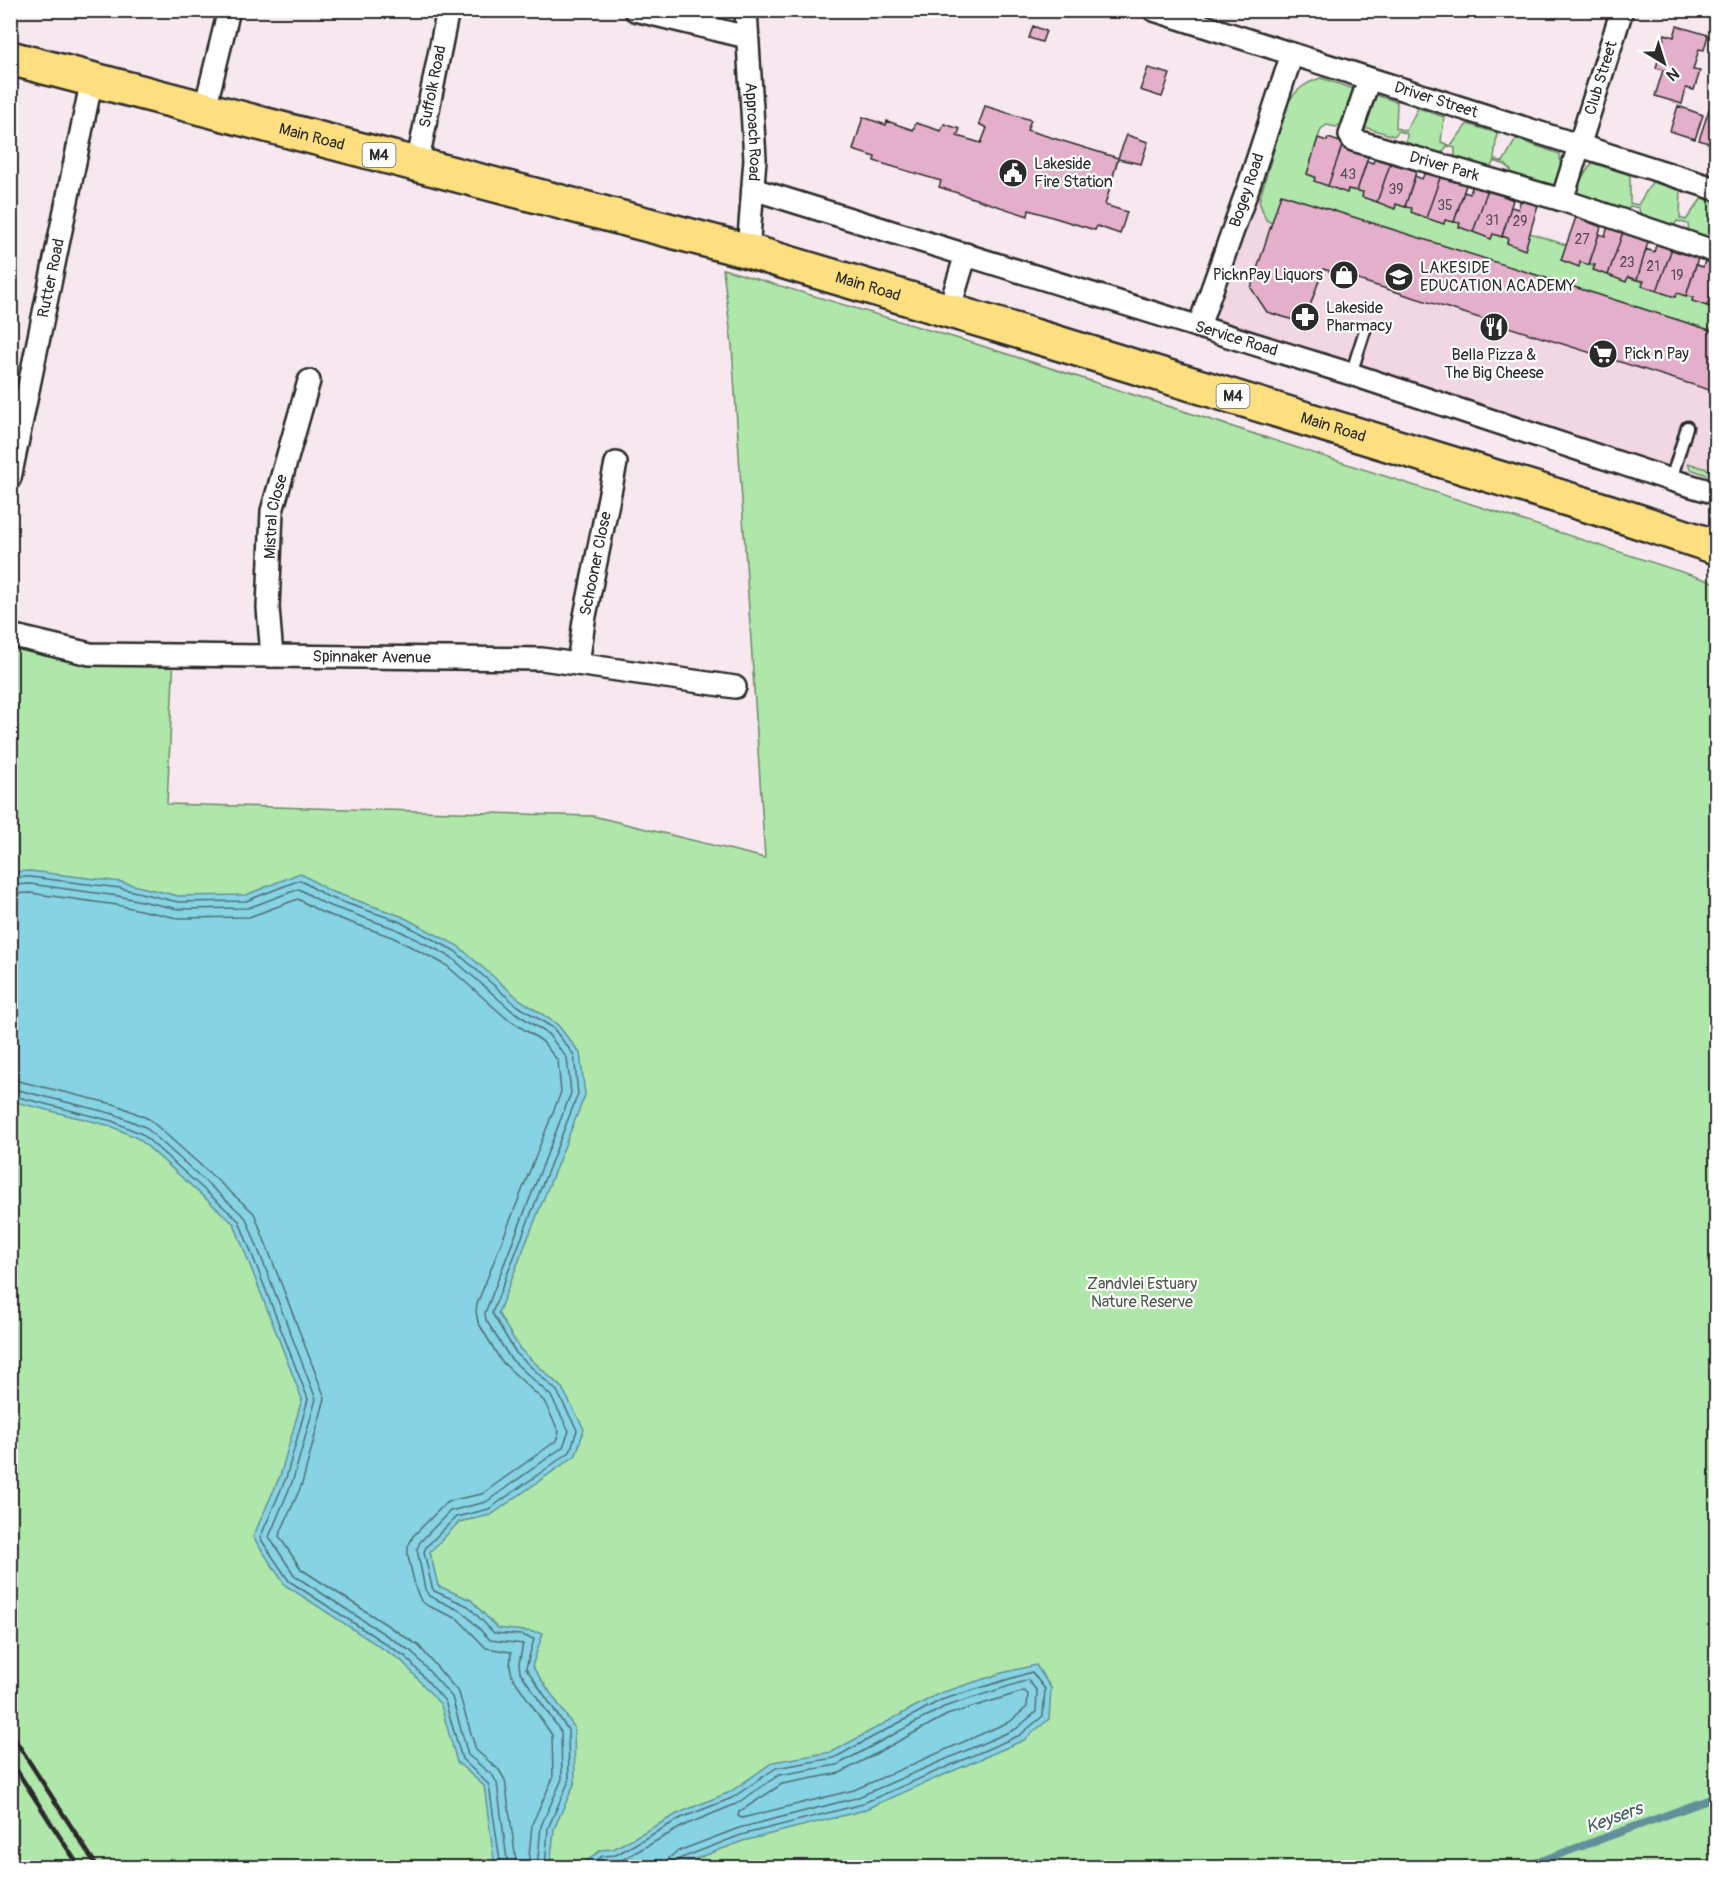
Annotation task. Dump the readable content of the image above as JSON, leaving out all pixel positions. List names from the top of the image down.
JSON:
{
  "streets": {
    "main road": ["Main Road", "M4"],
    "street": [
      "Club Street",
      "Suffolk Road",
      "Driver Street",
      "Approach Road",
      "Driver Park",
      "Bogey Road",
      "Rutter Road",
      "Service Road",
      "Mistral Close",
      "Schooner Close",
      "Spinnaker Avenue"
    ]
  },
  "crossings": [
    ["Club Street", "Driver Street"],
    ["Club Street", "Driver Park"],
    ["Suffolk Road", "Main Road"],
    ["Driver Street", "Driver Park"],
    ["Driver Street", "Bogey Road"],
    ["Approach Road", "Main Road"],
    ["Approach Road", "Service Road"],
    ["Main Road", "Rutter Road"],
    ["Bogey Road", "Service Road"],
    ["Mistral Close", "Spinnaker Avenue"],
    ["Schooner Close", "Spinnaker Avenue"]
  ],
  "water": ["Keysers"],
  "parks": ["Zandvlei Estuary Nature Reserve"],
  "places": {
    "public building": ["Lakeside Fire Station"],
    "shop": ["PicknPay Liquors"],
    "school or university": ["LAKESIDE EDUCATION ACADEMY"],
    "pharmacy": ["Lakeside Pharmacy"],
    "restaurant": ["Bella Pizza & The Big Cheese"],
    "supermarket": ["Pick n Pay"]
  },
  "house_numbers": [
    "43",
    "39",
    "35",
    "31",
    "29",
    "27",
    "23",
    "21",
    "19"
  ],
  "north": "bottom right"
}
